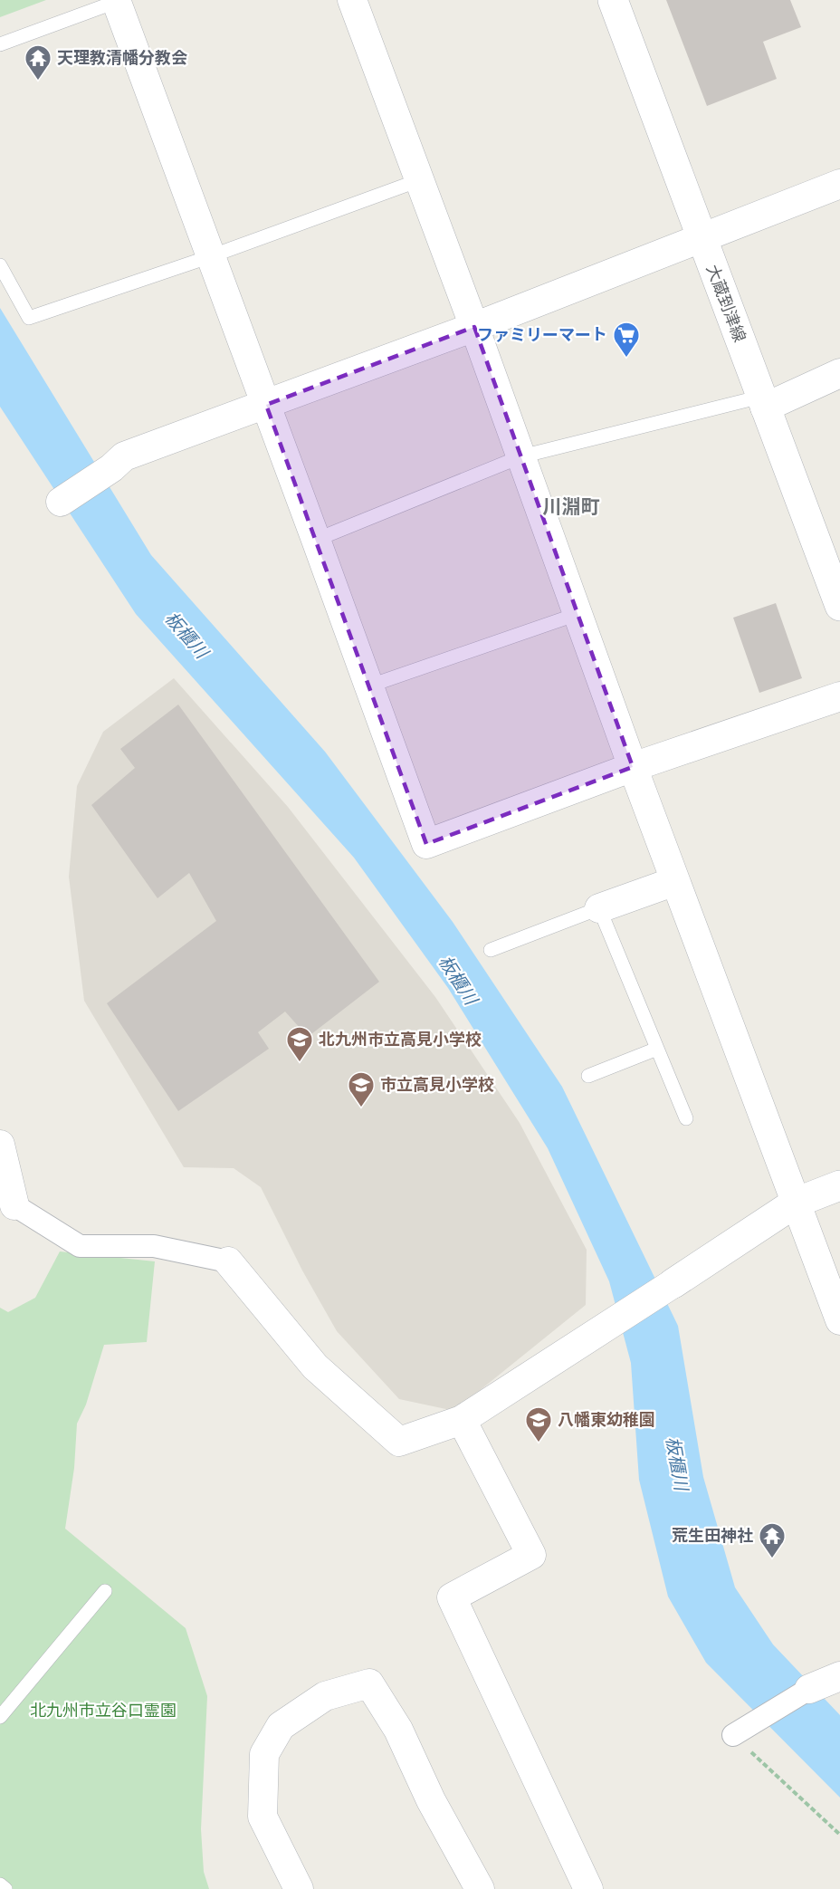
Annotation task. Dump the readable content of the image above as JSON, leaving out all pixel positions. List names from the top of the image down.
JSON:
{
  "streets": {
    "main road": ["大蔵到津線"]
  },
  "districts": ["川淵町"],
  "water": ["板櫃川"],
  "parks": ["北九州市立谷口霊園"],
  "places": {
    "temple": ["天理教清幡分教会", "荒生田神社"],
    "supermarket": ["ファミリーマート"],
    "school or university": ["北九州市立高見小学校", "市立高見小学校", "八幡東幼稚園"]
  }
}
